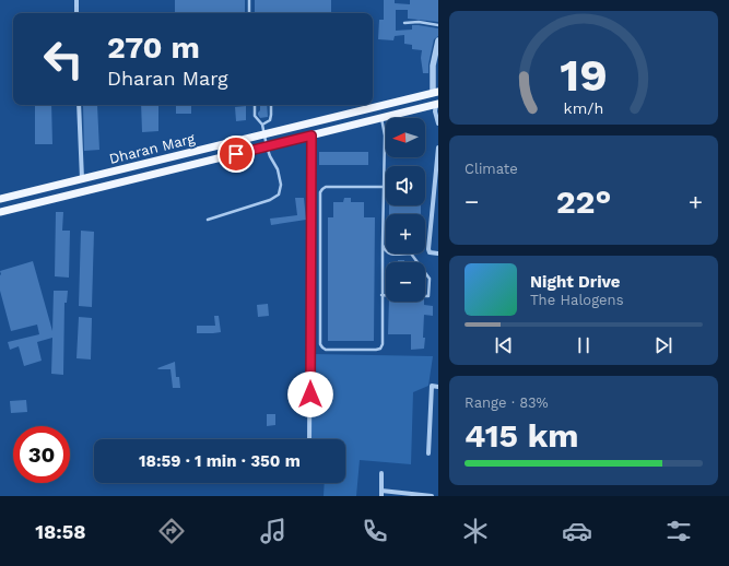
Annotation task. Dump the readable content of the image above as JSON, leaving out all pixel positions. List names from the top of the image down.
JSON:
{
  "streets": {
    "main road": ["Dharan Marg"]
  },
  "north": "left",
  "page": {
    "turn": ["270 m", "Dharan Marg"],
    "map_buttons": ["+", "−"],
    "tile": [
      "Climate",
      ["Range · 83%", "415 km"]
    ],
    "heat": ["−", "22°", "+"],
    "song": ["Night Drive", "The Halogens"],
    "limit": "30",
    "trip": "18:59 · 1 min · 350 m",
    "tabs": "18:58",
    "gauge": ["19", "km/h"]
  }
}
